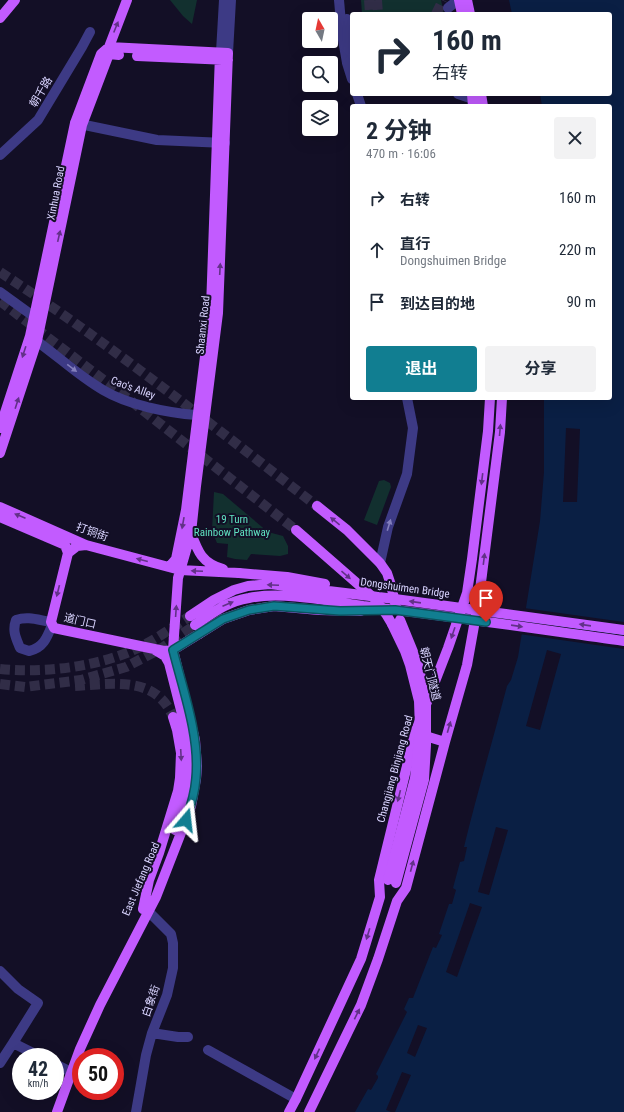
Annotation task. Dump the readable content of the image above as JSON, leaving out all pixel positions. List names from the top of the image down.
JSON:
{
  "streets": {
    "main road": [
      "Xinhua Road",
      "Shaanxi Road",
      "打铜街",
      "Dongshuimen Bridge",
      "道门口",
      "朝天门隧道",
      "Changjiang Binjiang Road",
      "East Jiefang Road"
    ],
    "street": ["朝千路", "Cao's Alley", "白象街"]
  },
  "crossings": [
    ["Xinhua Road", "Cao's Alley"],
    ["Shaanxi Road", "Cao's Alley"],
    ["Shaanxi Road", "打铜街"],
    ["Shaanxi Road", "道门口"],
    ["Shaanxi Road", "East Jiefang Road"],
    ["打铜街", "Dongshuimen Bridge"],
    ["打铜街", "道门口"],
    ["道门口", "East Jiefang Road"],
    ["朝天门隧道", "Changjiang Binjiang Road"],
    ["East Jiefang Road", "白象街"]
  ],
  "one_way": ["Cao's Alley"],
  "parks": ["19 Turn Rainbow Pathway"],
  "north": "top",
  "page": {
    "turn": ["160 m", "右转"],
    "heading": ["2 分钟", "470 m · 16:06"],
    "list": [
      {
        "name": "右转",
        "value": "160 m"
      },
      {
        "name": "直行",
        "note": "Dongshuimen Bridge",
        "value": "220 m"
      },
      {
        "name": "到达目的地",
        "value": "90 m"
      }
    ],
    "buttons": ["退出", "分享"],
    "speed": "42 km/h",
    "limit": "50"
  }
}
